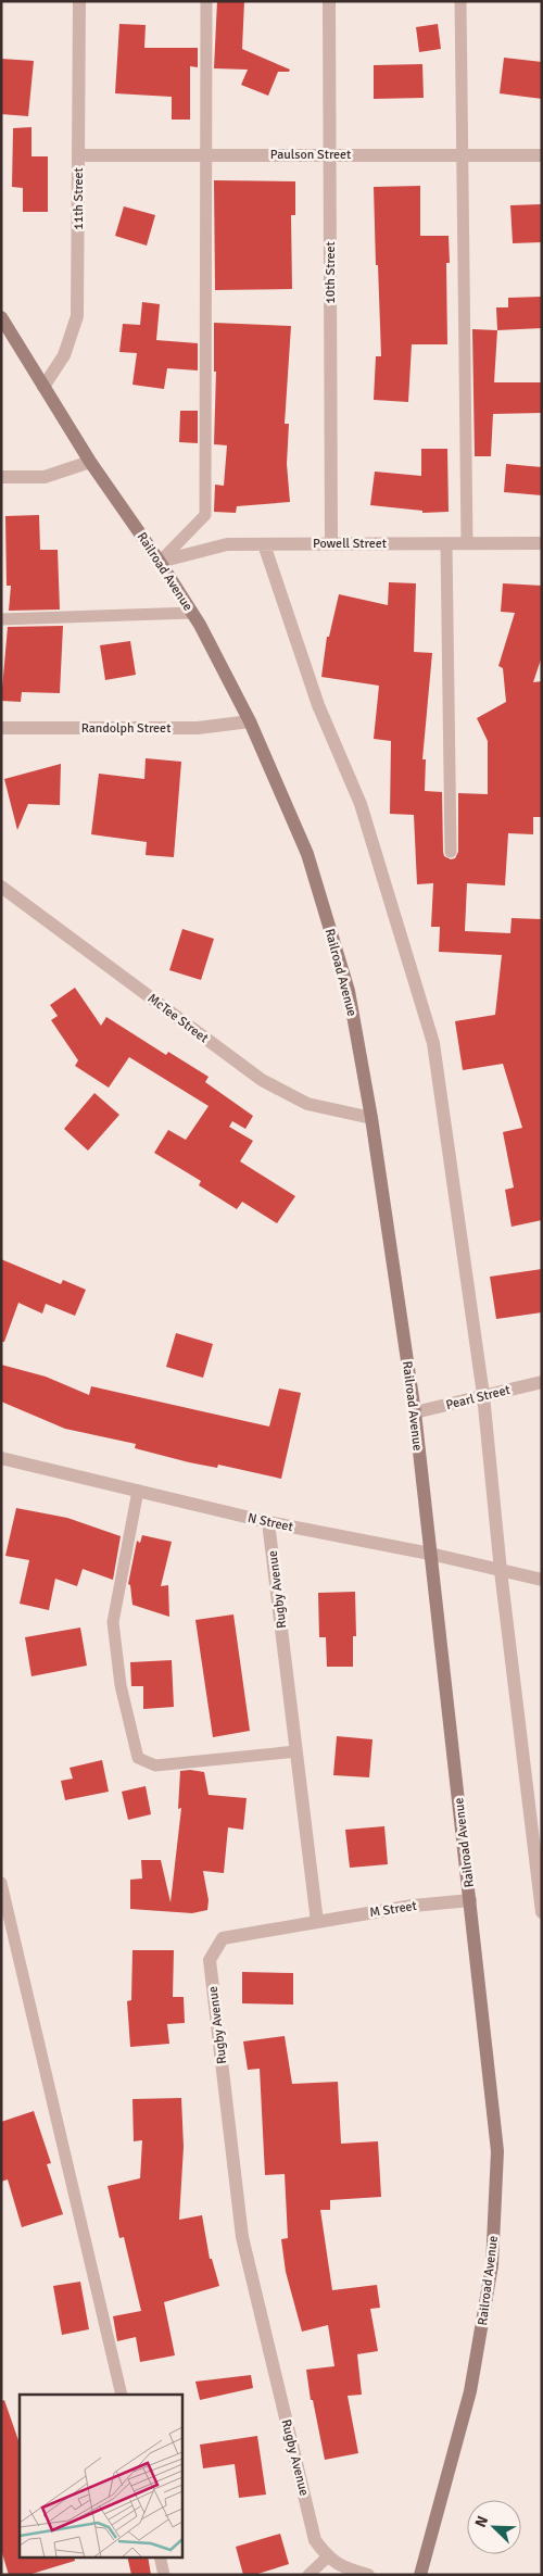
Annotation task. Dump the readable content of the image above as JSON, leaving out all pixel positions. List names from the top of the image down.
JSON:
{
  "streets": {
    "street": [
      "Paulson Street",
      "11th Street",
      "10th Street",
      "Powell Street",
      "Railroad Avenue",
      "Randolph Street",
      "McTee Street",
      "Pearl Street",
      "N Street",
      "Rugby Avenue",
      "M Street"
    ]
  },
  "crossings": [
    ["Paulson Street", "11th Street"],
    ["Paulson Street", "10th Street"],
    ["11th Street", "Railroad Avenue"],
    ["10th Street", "Powell Street"],
    ["Powell Street", "Railroad Avenue"],
    ["Railroad Avenue", "Randolph Street"],
    ["Railroad Avenue", "McTee Street"],
    ["Railroad Avenue", "Pearl Street"],
    ["Railroad Avenue", "N Street"],
    ["Railroad Avenue", "M Street"],
    ["N Street", "Rugby Avenue"],
    ["Rugby Avenue", "M Street"]
  ],
  "north": "top left"
}
